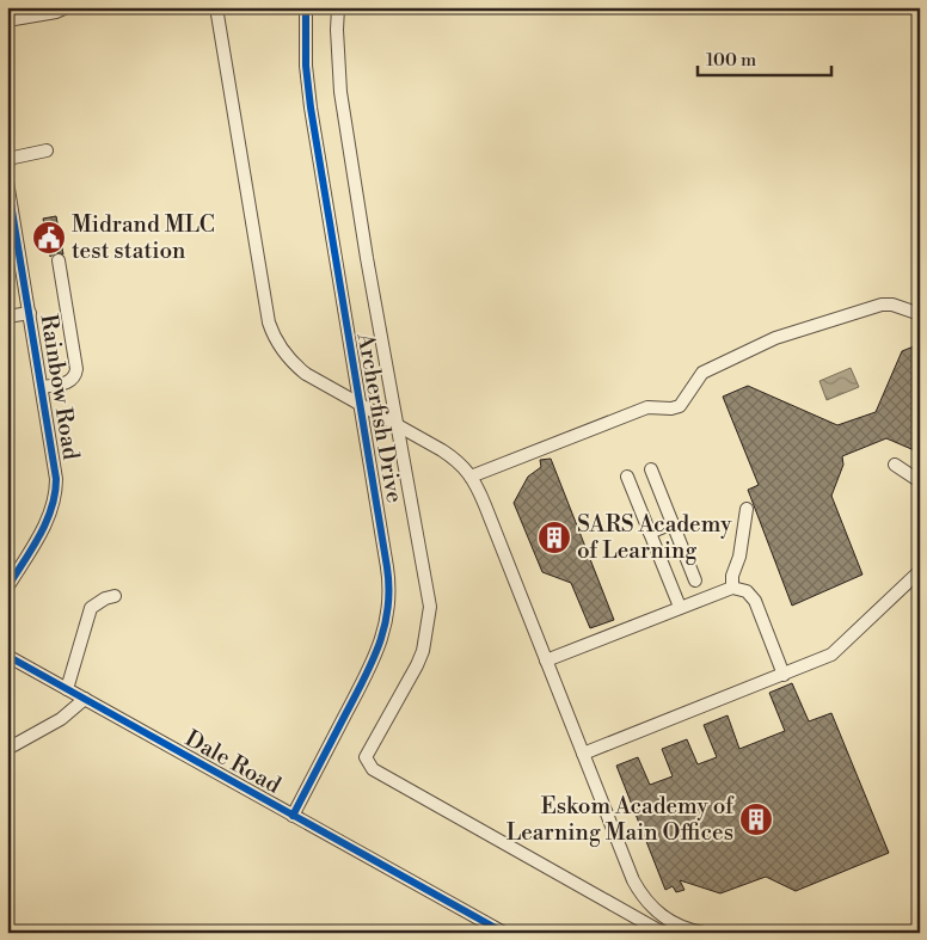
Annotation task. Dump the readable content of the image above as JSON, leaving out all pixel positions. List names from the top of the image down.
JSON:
{
  "streets": {
    "street": ["Rainbow Road", "Archerfish Drive", "Dale Road"]
  },
  "crossings": [
    ["Archerfish Drive", "Dale Road"]
  ],
  "places": {
    "public building": ["Midrand MLC test station"],
    "building": ["SARS Academy of Learning", "Eskom Academy of Learning Main Offices"]
  },
  "scale_bar": "100 m"
}
